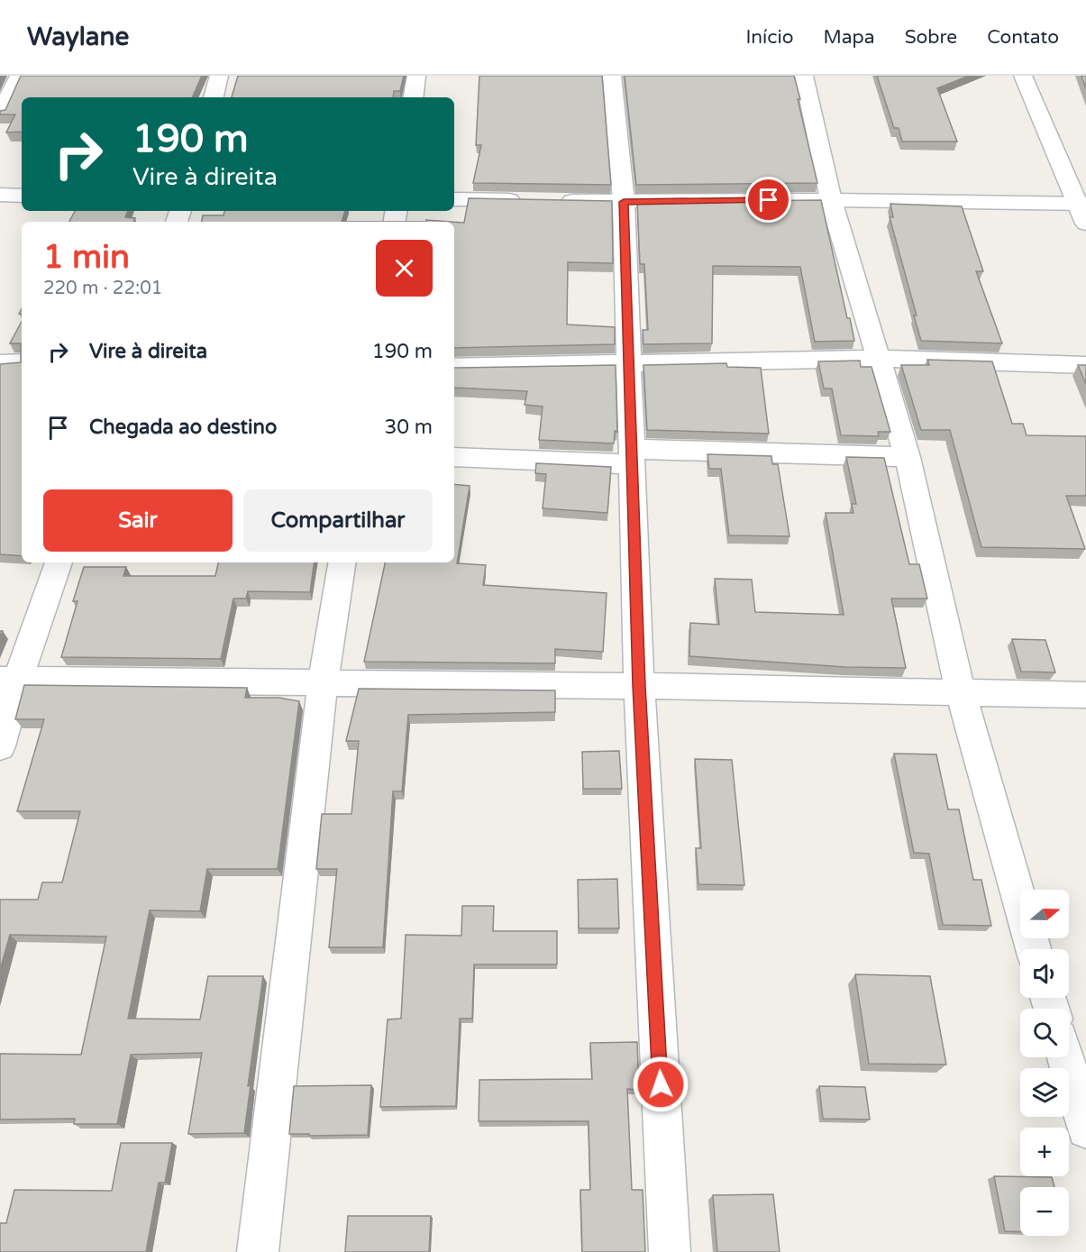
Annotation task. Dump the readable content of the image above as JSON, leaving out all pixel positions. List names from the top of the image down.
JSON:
{
  "north": "right",
  "page": {
    "header": "Waylane",
    "nav": [
      "Início",
      "Mapa",
      "Sobre",
      "Contato"
    ],
    "turn": ["190 m", "Vire à direita"],
    "heading": ["1 min", "220 m · 22:01"],
    "list": [
      {
        "name": "Vire à direita",
        "value": "190 m"
      },
      {
        "name": "Chegada ao destino",
        "value": "30 m"
      }
    ],
    "buttons": ["Sair", "Compartilhar"],
    "map_buttons": ["+", "−"]
  }
}
